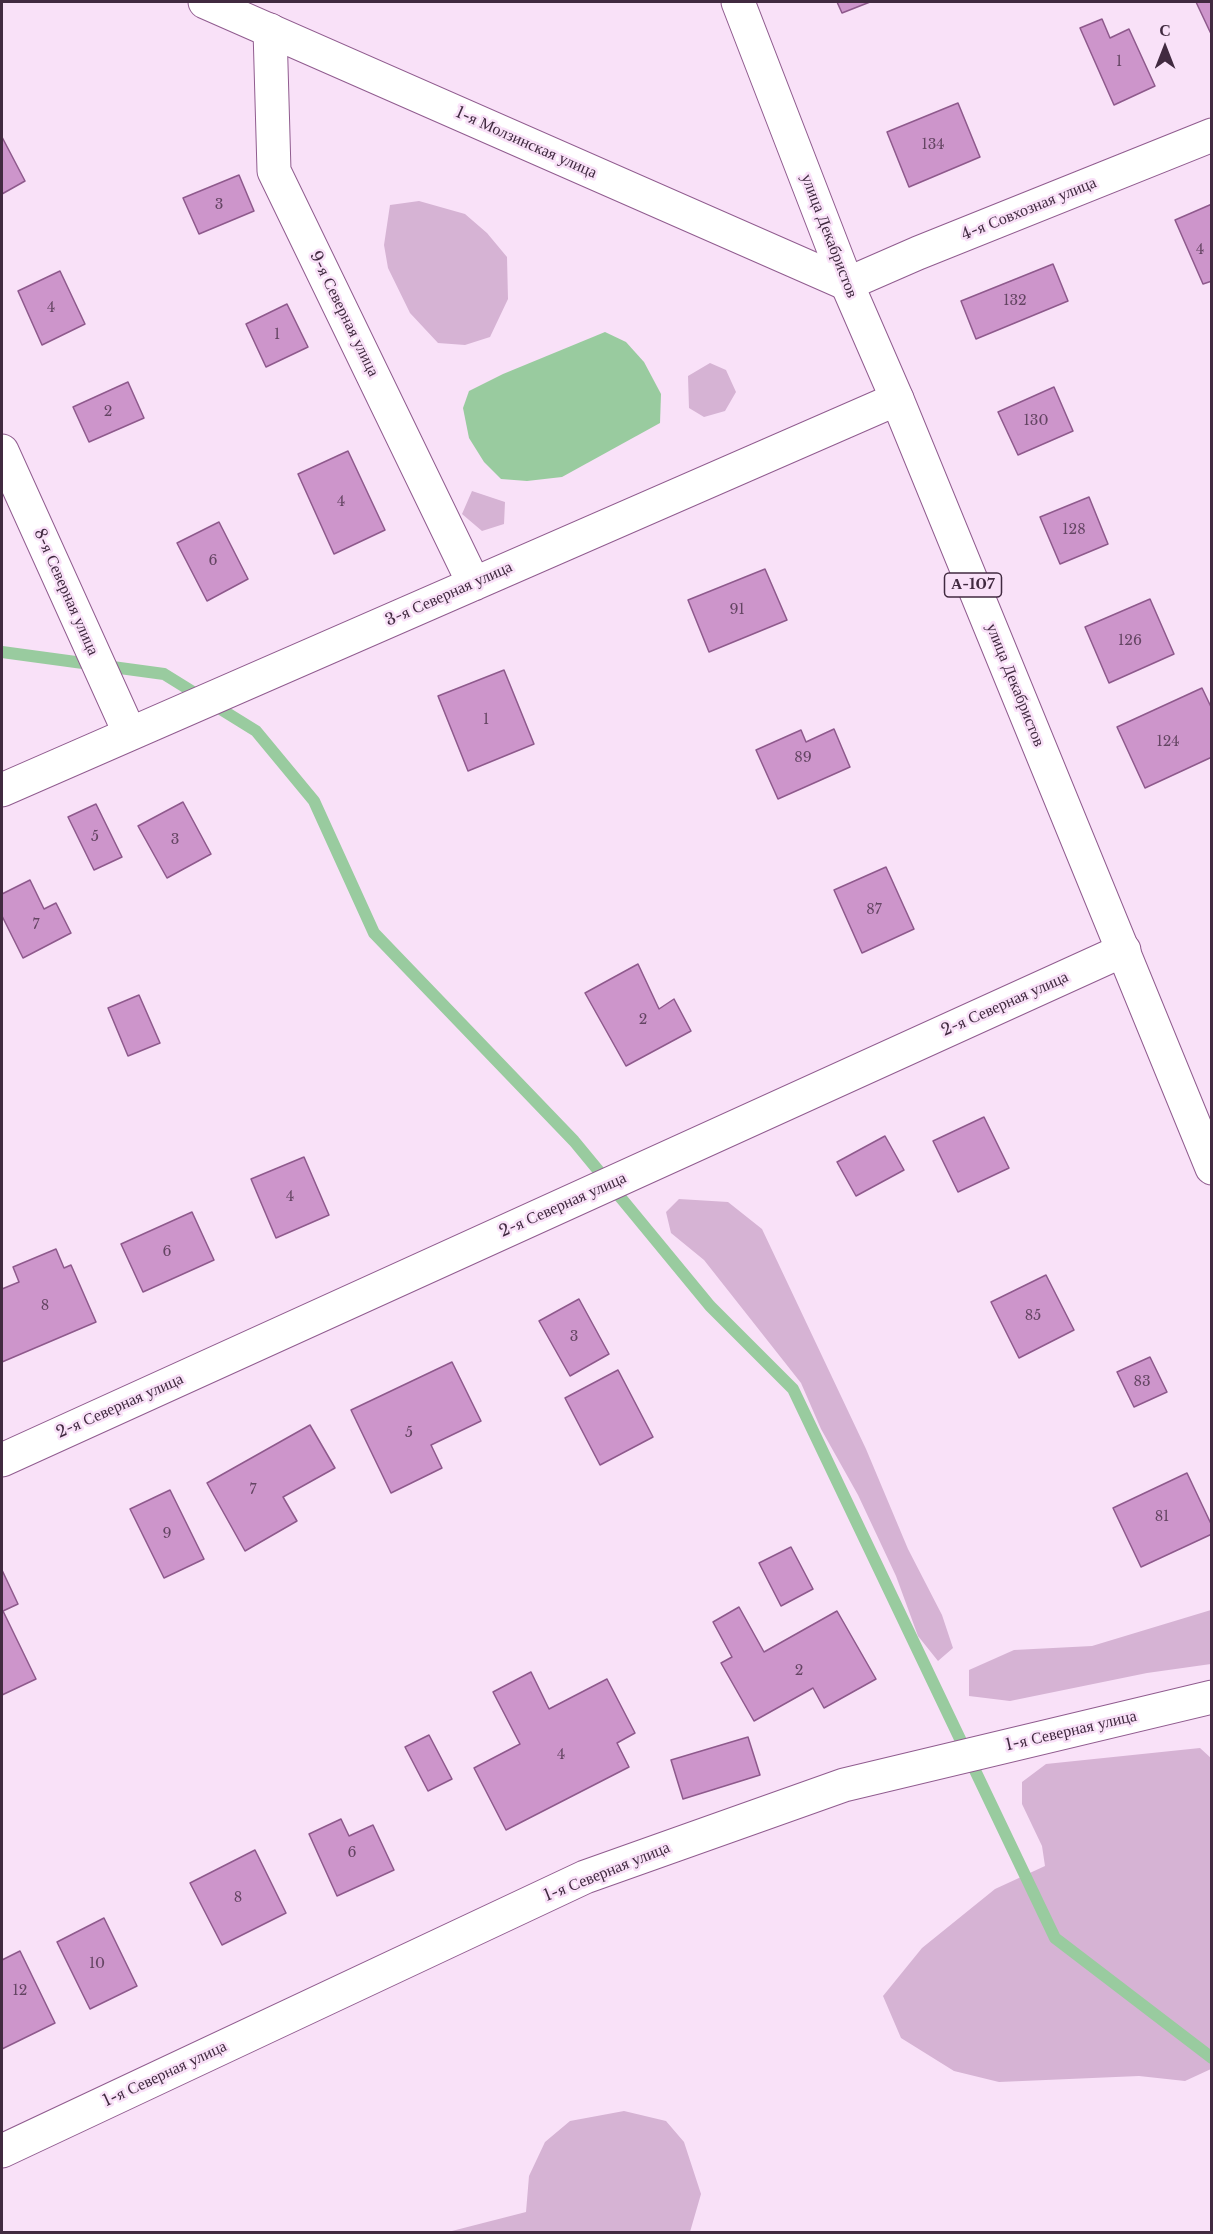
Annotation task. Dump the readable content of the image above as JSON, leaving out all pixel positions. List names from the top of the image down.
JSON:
{
  "streets": {
    "main road": [
      "1-я Молзинская улица",
      "4-я Совхозная улица",
      "улица Декабристов",
      "9-я Северная улица",
      "А-107",
      "8-я Северная улица",
      "3-я Северная улица",
      "2-я Северная улица",
      "1-я Северная улица"
    ]
  },
  "crossings": [
    ["1-я Молзинская улица", "4-я Совхозная улица"],
    ["1-я Молзинская улица", "улица Декабристов"],
    ["1-я Молзинская улица", "9-я Северная улица"],
    ["4-я Совхозная улица", "улица Декабристов"],
    ["улица Декабристов", "3-я Северная улица"],
    ["улица Декабристов", "2-я Северная улица"],
    ["9-я Северная улица", "3-я Северная улица"],
    ["8-я Северная улица", "3-я Северная улица"]
  ],
  "house_numbers": [
    "1",
    "134",
    "3",
    "4",
    "132",
    "4",
    "1",
    "2",
    "130",
    "4",
    "128",
    "6",
    "91",
    "126",
    "1",
    "124",
    "89",
    "5",
    "3",
    "87",
    "7",
    "2",
    "4",
    "6",
    "8",
    "85",
    "3",
    "83",
    "5",
    "7",
    "81",
    "9",
    "2",
    "4",
    "6",
    "8",
    "10",
    "12"
  ],
  "north": "top"
}
